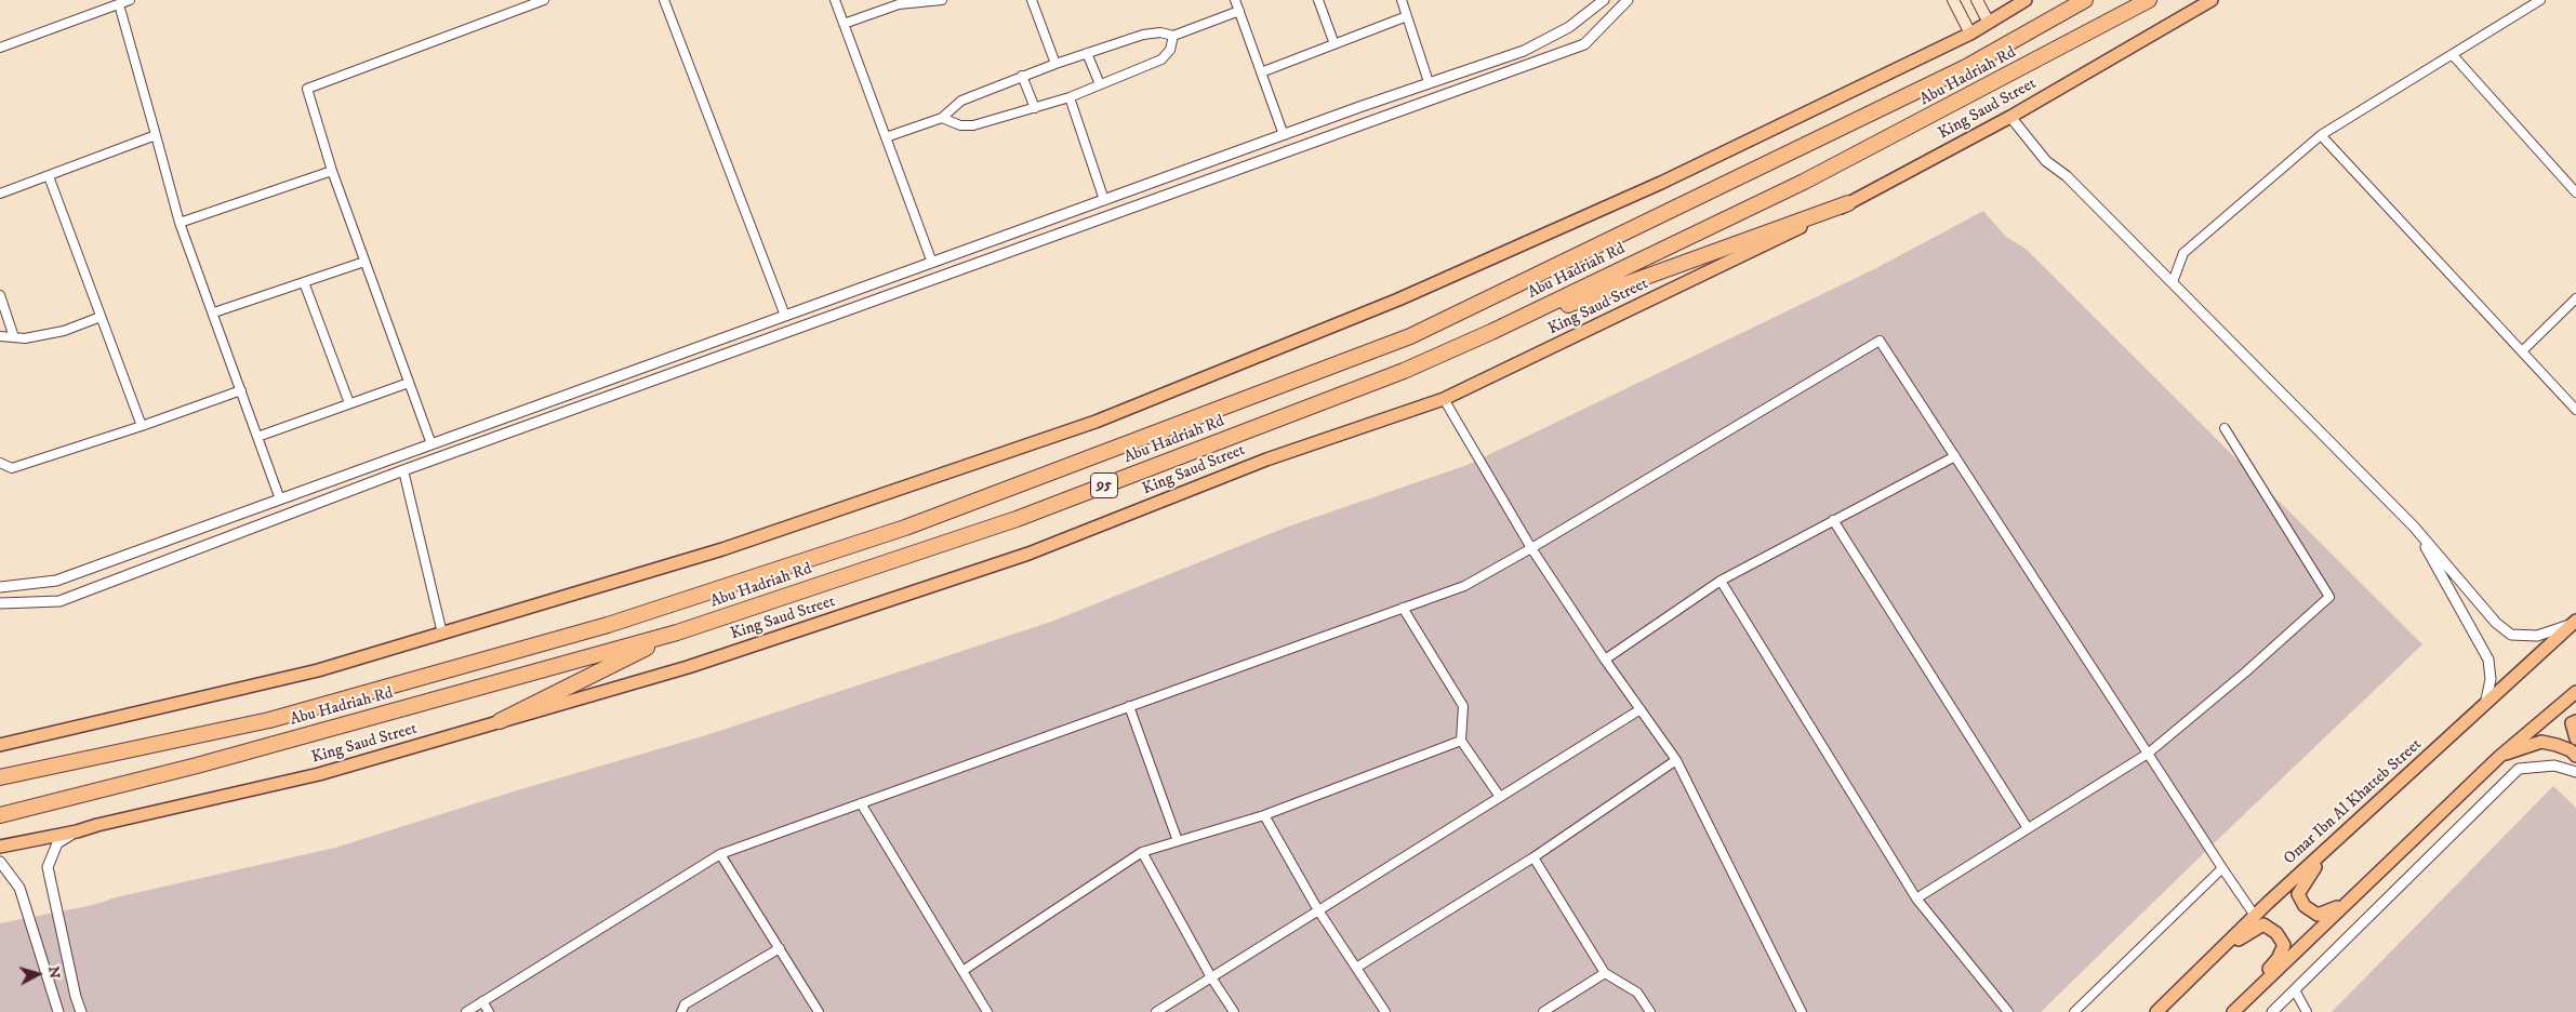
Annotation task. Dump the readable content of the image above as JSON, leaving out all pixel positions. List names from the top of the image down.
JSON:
{
  "streets": {
    "highway": ["Abu Hadriah Rd", "95"],
    "main road": ["King Saud Street", "Omar Ibn Al Khatteb Street"]
  },
  "north": "right"
}
